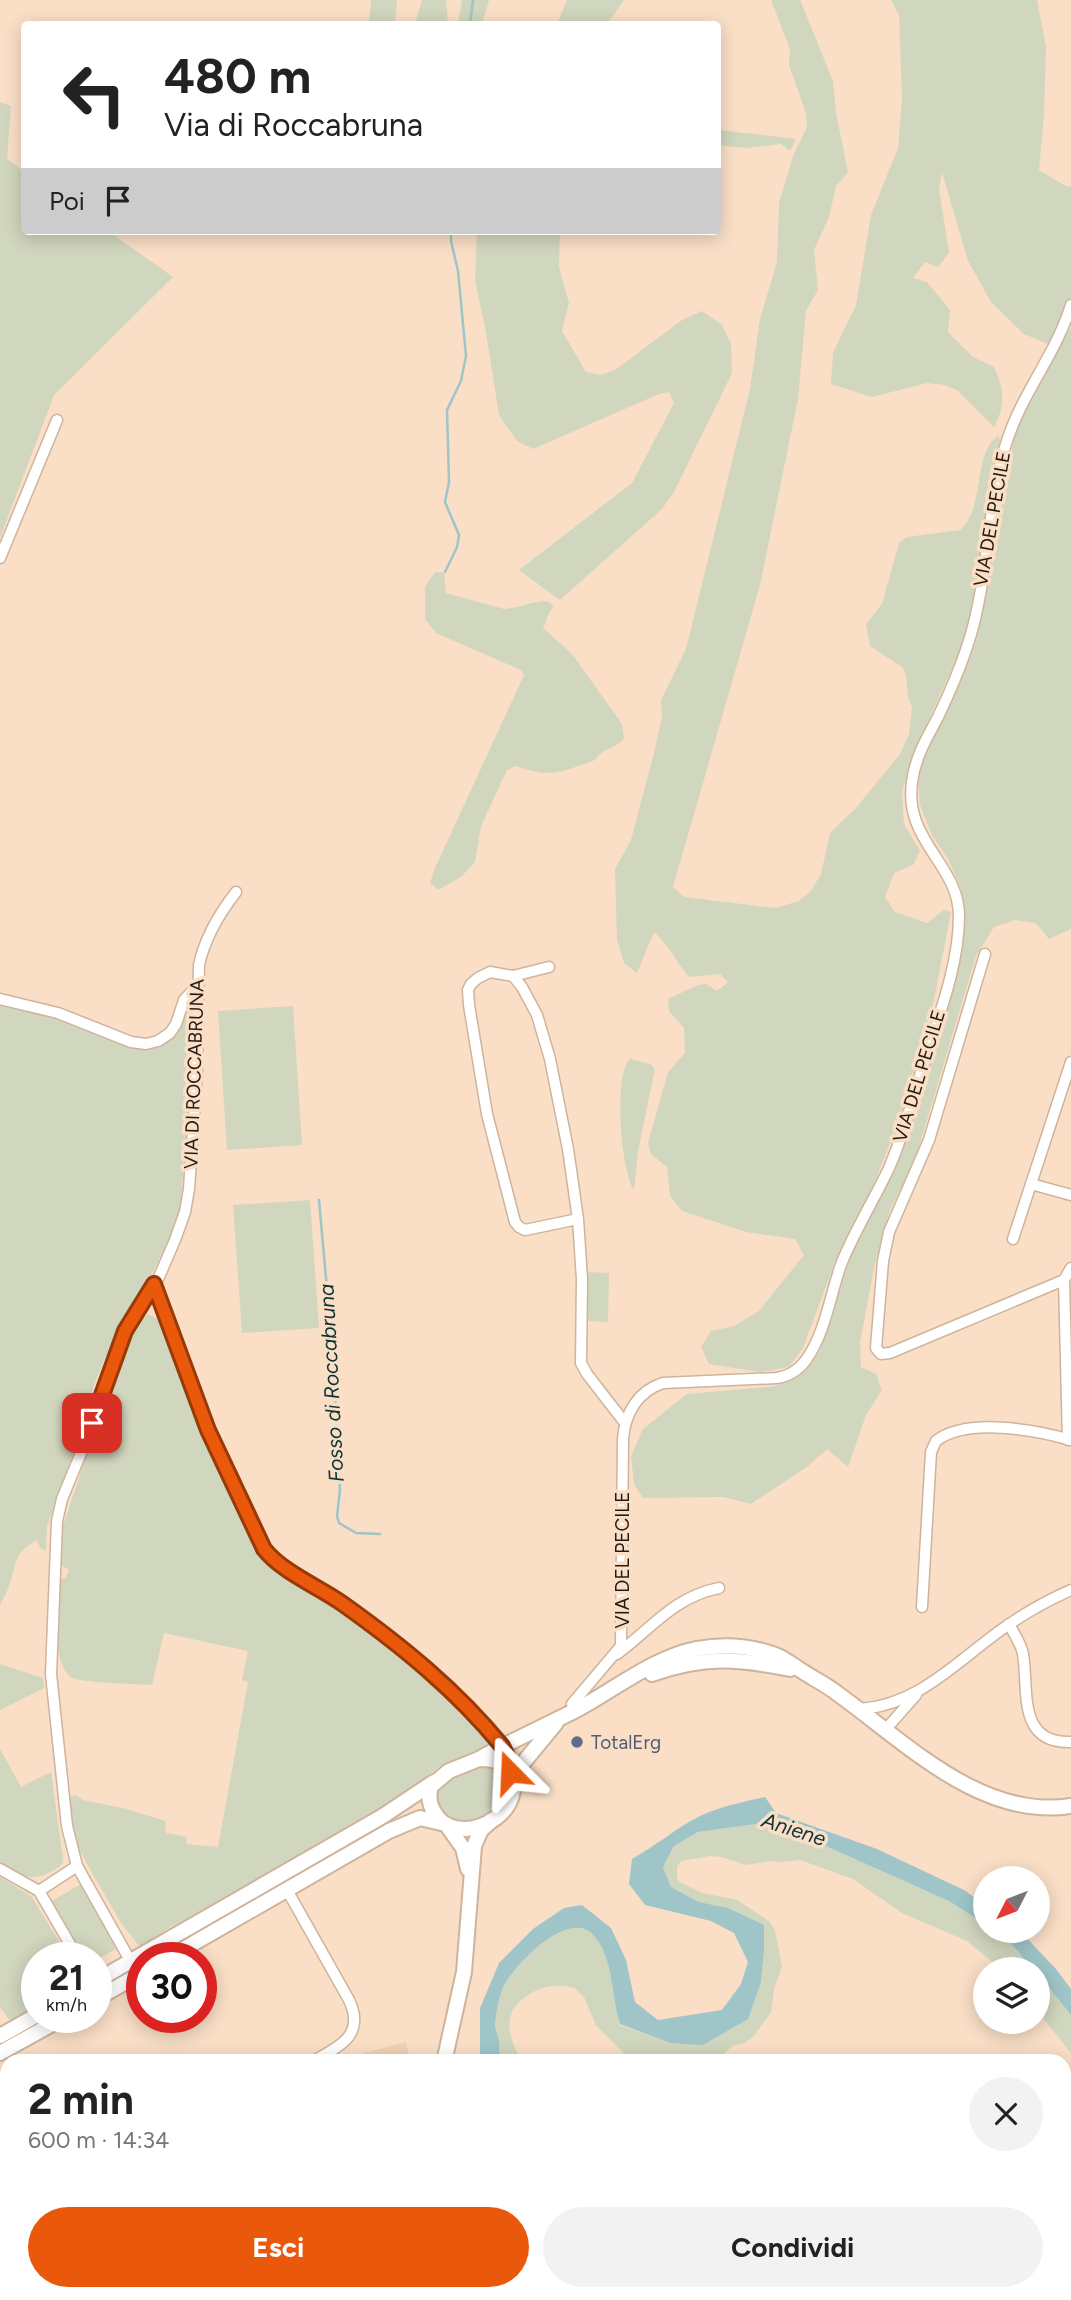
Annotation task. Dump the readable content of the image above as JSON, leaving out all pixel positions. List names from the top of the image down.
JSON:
{
  "streets": {
    "street": ["VIA DEL PECILE", "VIA DI ROCCABRUNA"]
  },
  "water": ["Fosso di Roccabruna", "Aniene"],
  "places": ["TotalErg"],
  "north": "bottom left",
  "page": {
    "turn": ["480 m", "Via di Roccabruna"],
    "then": "Poi",
    "speed": "21 km/h",
    "limit": "30",
    "heading": ["2 min", "600 m · 14:34"],
    "buttons": ["Esci", "Condividi"]
  }
}
